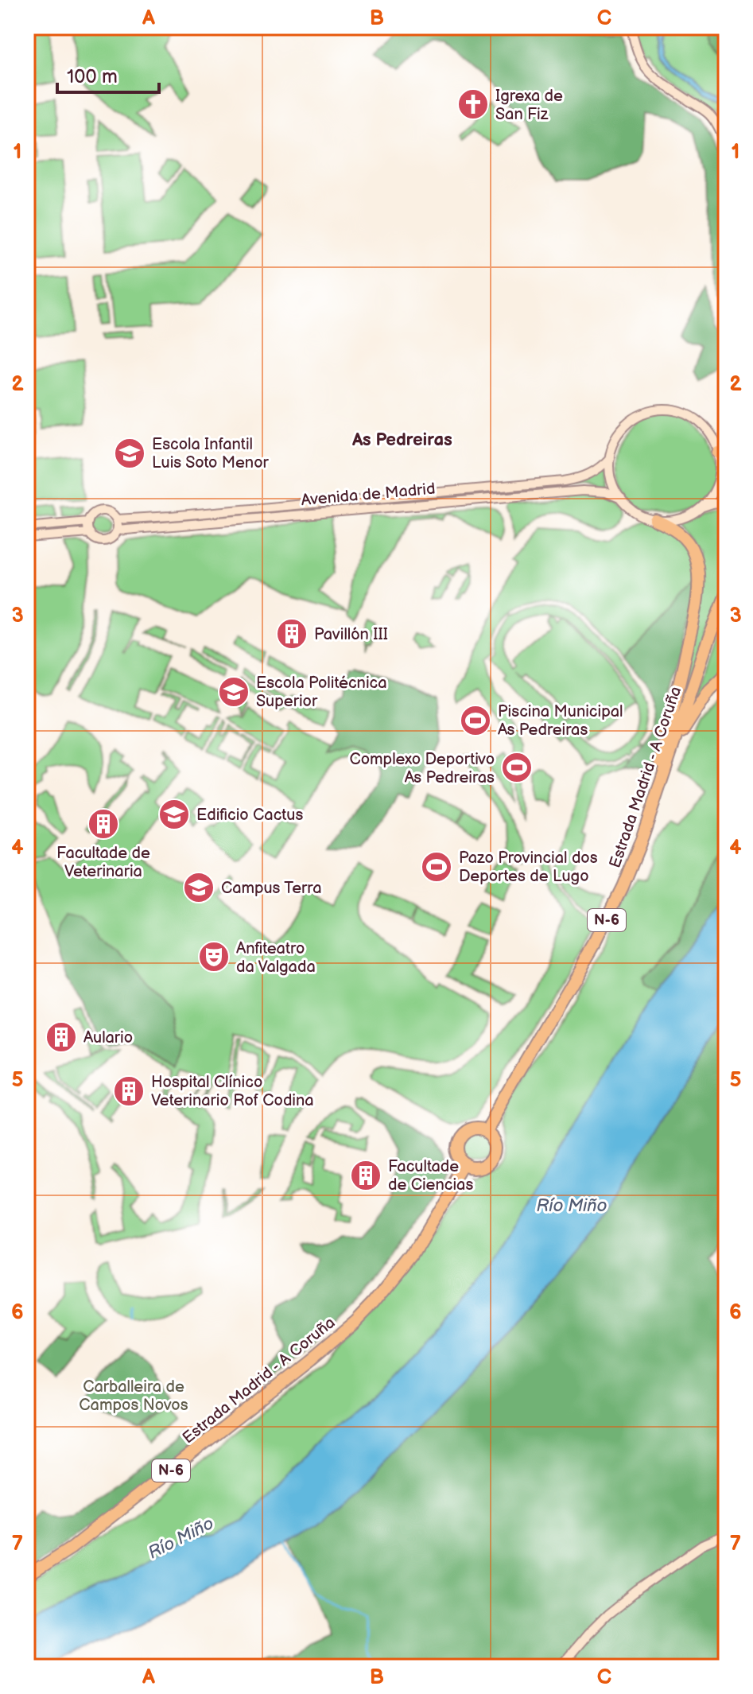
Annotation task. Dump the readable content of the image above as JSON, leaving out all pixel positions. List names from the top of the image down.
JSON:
{
  "streets": {
    "highway": ["Estrada Madrid - A Coruña", "N-6"],
    "street": ["Avenida de Madrid"]
  },
  "districts": ["As Pedreiras"],
  "water": ["Río Miño"],
  "parks": ["Carballeira de Campos Novos"],
  "places": {
    "church": ["Igrexa de San Fiz"],
    "school or university": [
      "Escola Infantil Luis Soto Menor",
      "Escola Politécnica Superior",
      "Edificio Cactus",
      "Campus Terra"
    ],
    "building": [
      "Pavillón III",
      "Facultade de Veterinaria",
      "Aulario",
      "Hospital Clínico Veterinario Rof Codina",
      "Facultade de Ciencias"
    ],
    "sports": ["Piscina Municipal As Pedreiras", "Complexo Deportivo As Pedreiras", "Pazo Provincial dos Deportes de Lugo"],
    "theatre": ["Anfiteatro da Valgada"]
  },
  "scale_bar": "100 m",
  "grid": {
    "columns": ["A", "B", "C"],
    "rows": [
      "1",
      "2",
      "3",
      "4",
      "5",
      "6",
      "7"
    ]
  }
}
